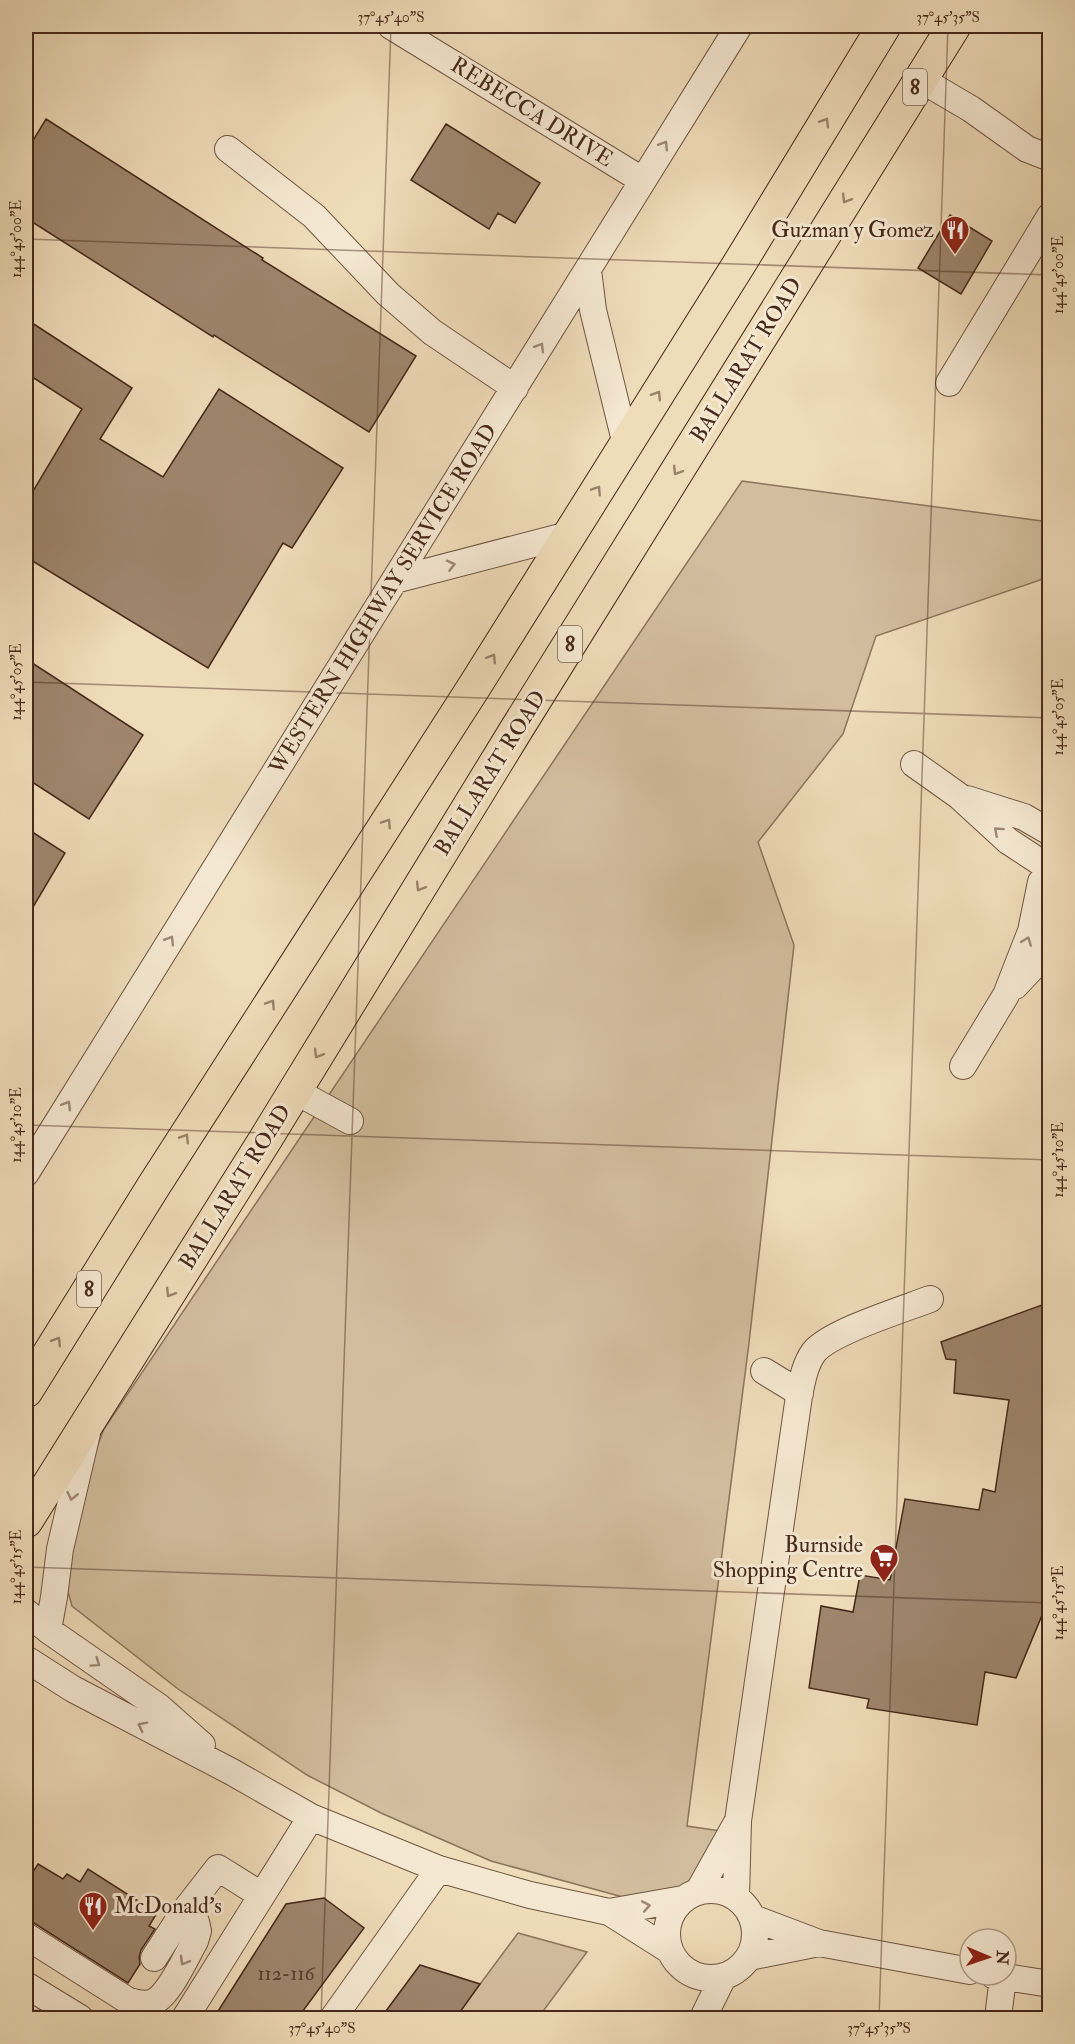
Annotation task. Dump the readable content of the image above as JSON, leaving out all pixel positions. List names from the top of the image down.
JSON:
{
  "streets": {
    "highway": ["8", "BALLARAT ROAD"],
    "street": ["REBECCA DRIVE", "WESTERN HIGHWAY SERVICE ROAD"]
  },
  "crossings": [
    ["REBECCA DRIVE", "WESTERN HIGHWAY SERVICE ROAD"]
  ],
  "one_way": ["WESTERN HIGHWAY SERVICE ROAD"],
  "places": {
    "restaurant": ["Guzman y Gomez", "McDonald's"],
    "supermarket": ["Burnside Shopping Centre"]
  },
  "house_numbers": ["112-116"],
  "north": "right",
  "coordinates": [
    "37°45'40\"S",
    "37°45'35\"S",
    "144°45'00\"E",
    "144°45'05\"E",
    "144°45'10\"E",
    "144°45'15\"E"
  ]
}
